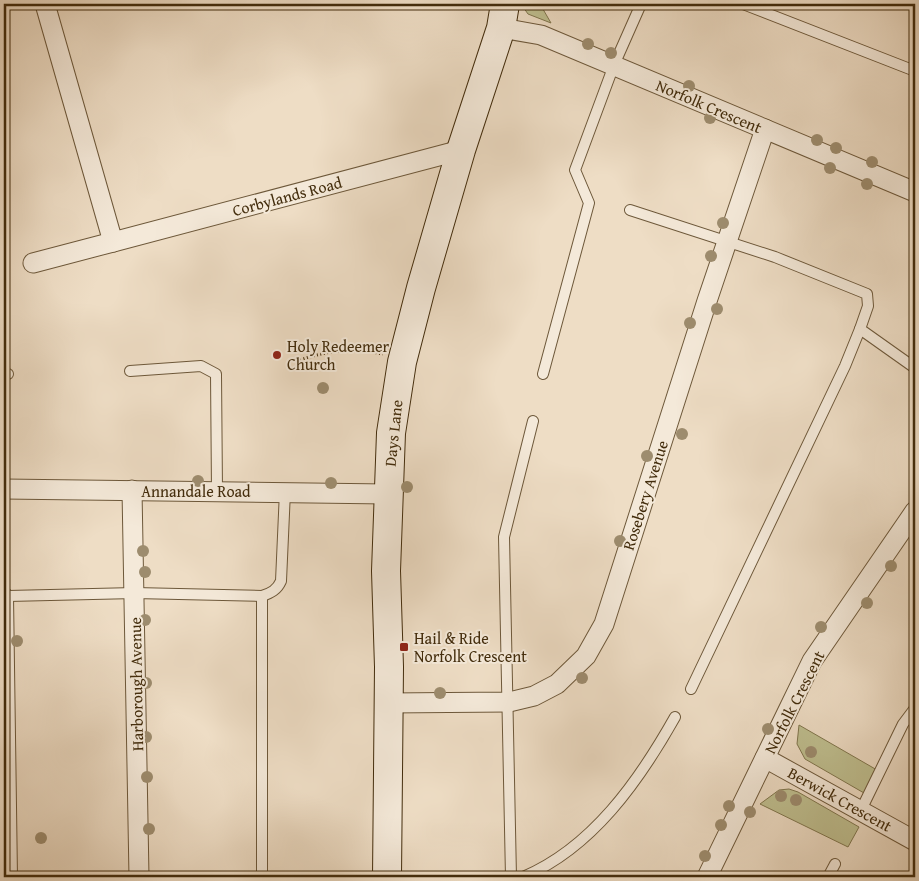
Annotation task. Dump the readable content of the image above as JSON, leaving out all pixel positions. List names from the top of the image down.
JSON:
{
  "streets": {
    "street": [
      "Norfolk Crescent",
      "Corbylands Road",
      "Days Lane",
      "Annandale Road",
      "Rosebery Avenue",
      "Harborough Avenue",
      "Berwick Crescent"
    ]
  },
  "crossings": [
    ["Norfolk Crescent", "Days Lane"],
    ["Norfolk Crescent", "Rosebery Avenue"],
    ["Norfolk Crescent", "Berwick Crescent"],
    ["Corbylands Road", "Days Lane"],
    ["Days Lane", "Annandale Road"],
    ["Days Lane", "Rosebery Avenue"],
    ["Annandale Road", "Harborough Avenue"]
  ],
  "places": {
    "other": ["Holy Redeemer Church"],
    "transit": ["Hail & Ride Norfolk Crescent"]
  }
}
